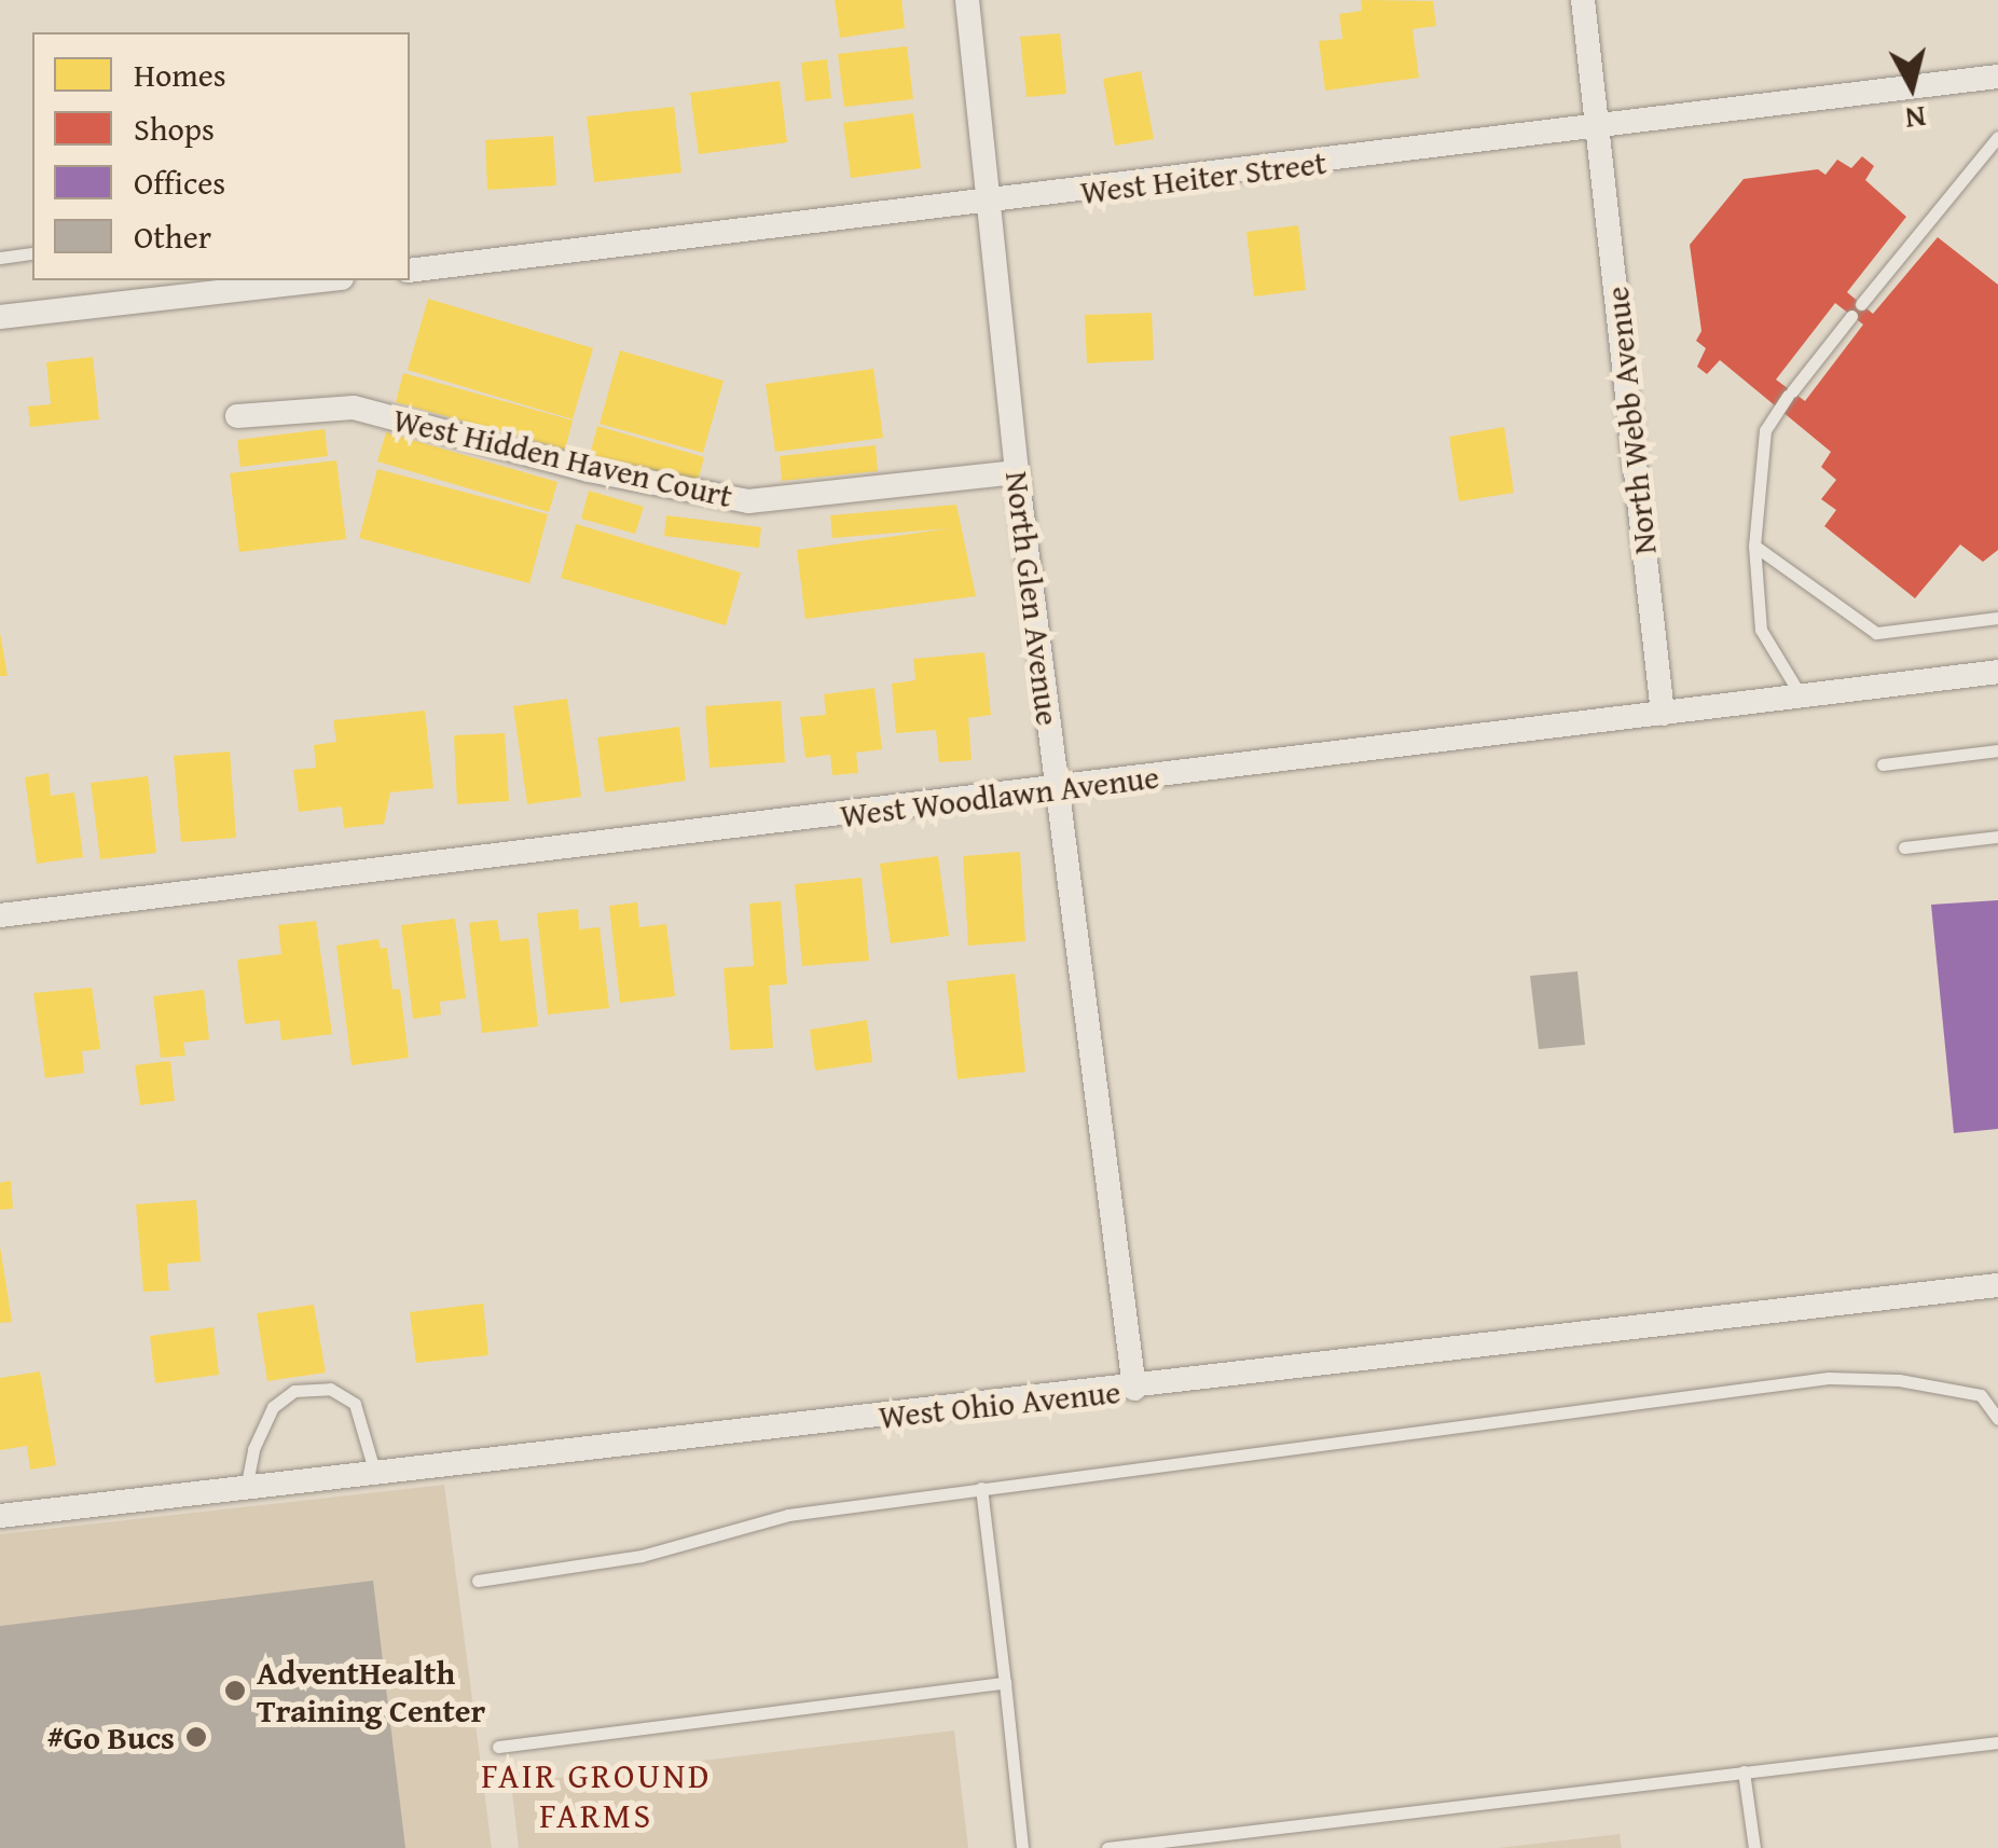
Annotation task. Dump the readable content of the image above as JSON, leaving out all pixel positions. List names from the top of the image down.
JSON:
{
  "streets": {
    "street": [
      "West Heiter Street",
      "North Webb Avenue",
      "West Hidden Haven Court",
      "North Glen Avenue",
      "West Woodlawn Avenue",
      "West Ohio Avenue"
    ]
  },
  "crossings": [
    ["West Heiter Street", "North Webb Avenue"],
    ["West Heiter Street", "North Glen Avenue"],
    ["North Webb Avenue", "West Woodlawn Avenue"],
    ["West Hidden Haven Court", "North Glen Avenue"],
    ["North Glen Avenue", "West Woodlawn Avenue"],
    ["North Glen Avenue", "West Ohio Avenue"]
  ],
  "districts": ["FAIR GROUND FARMS"],
  "places": ["AdventHealth Training Center", "#Go Bucs"],
  "legend": [
    "Homes",
    "Shops",
    "Offices",
    "Other"
  ],
  "north": "bottom"
}
